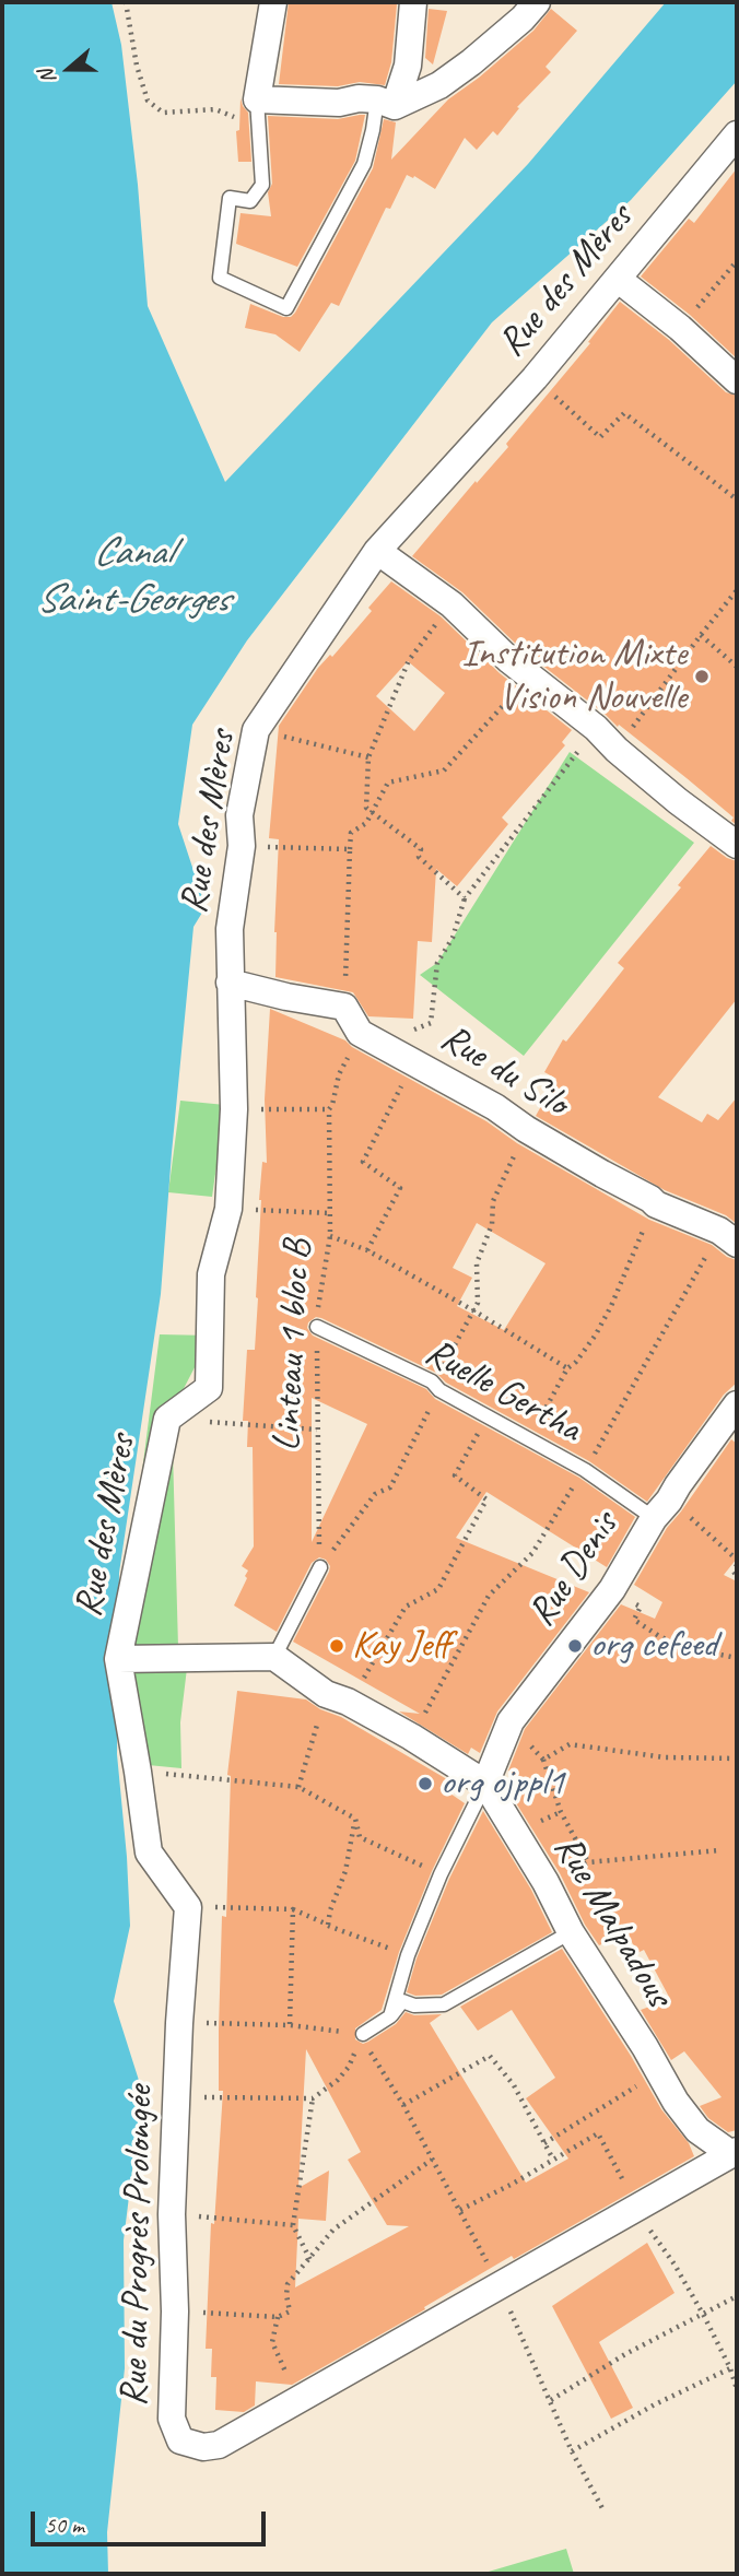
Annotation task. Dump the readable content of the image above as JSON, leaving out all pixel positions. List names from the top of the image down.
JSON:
{
  "streets": {
    "street": [
      "Rue des Mères",
      "Rue du Silo",
      "Rue Denis",
      "Rue Malpadous",
      "Rue du Progrès Prolongée"
    ],
    "lane": ["Ruelle Gertha"],
    "path": ["Linteau 1 bloc B"]
  },
  "crossings": [
    ["Rue du Silo", "Linteau 1 bloc B"],
    ["Linteau 1 bloc B", "Ruelle Gertha"],
    ["Ruelle Gertha", "Rue Denis"],
    ["Rue Denis", "Rue Malpadous"],
    ["Rue Malpadous", "Rue du Progrès Prolongée"]
  ],
  "water": ["Canal Saint-Georges"],
  "places": [
    "Institution Mixte Vision Nouvelle",
    "Kay Jeff",
    "org cefeed",
    "org ojppl1"
  ],
  "scale_bar": "50 m",
  "north": "left"
}
